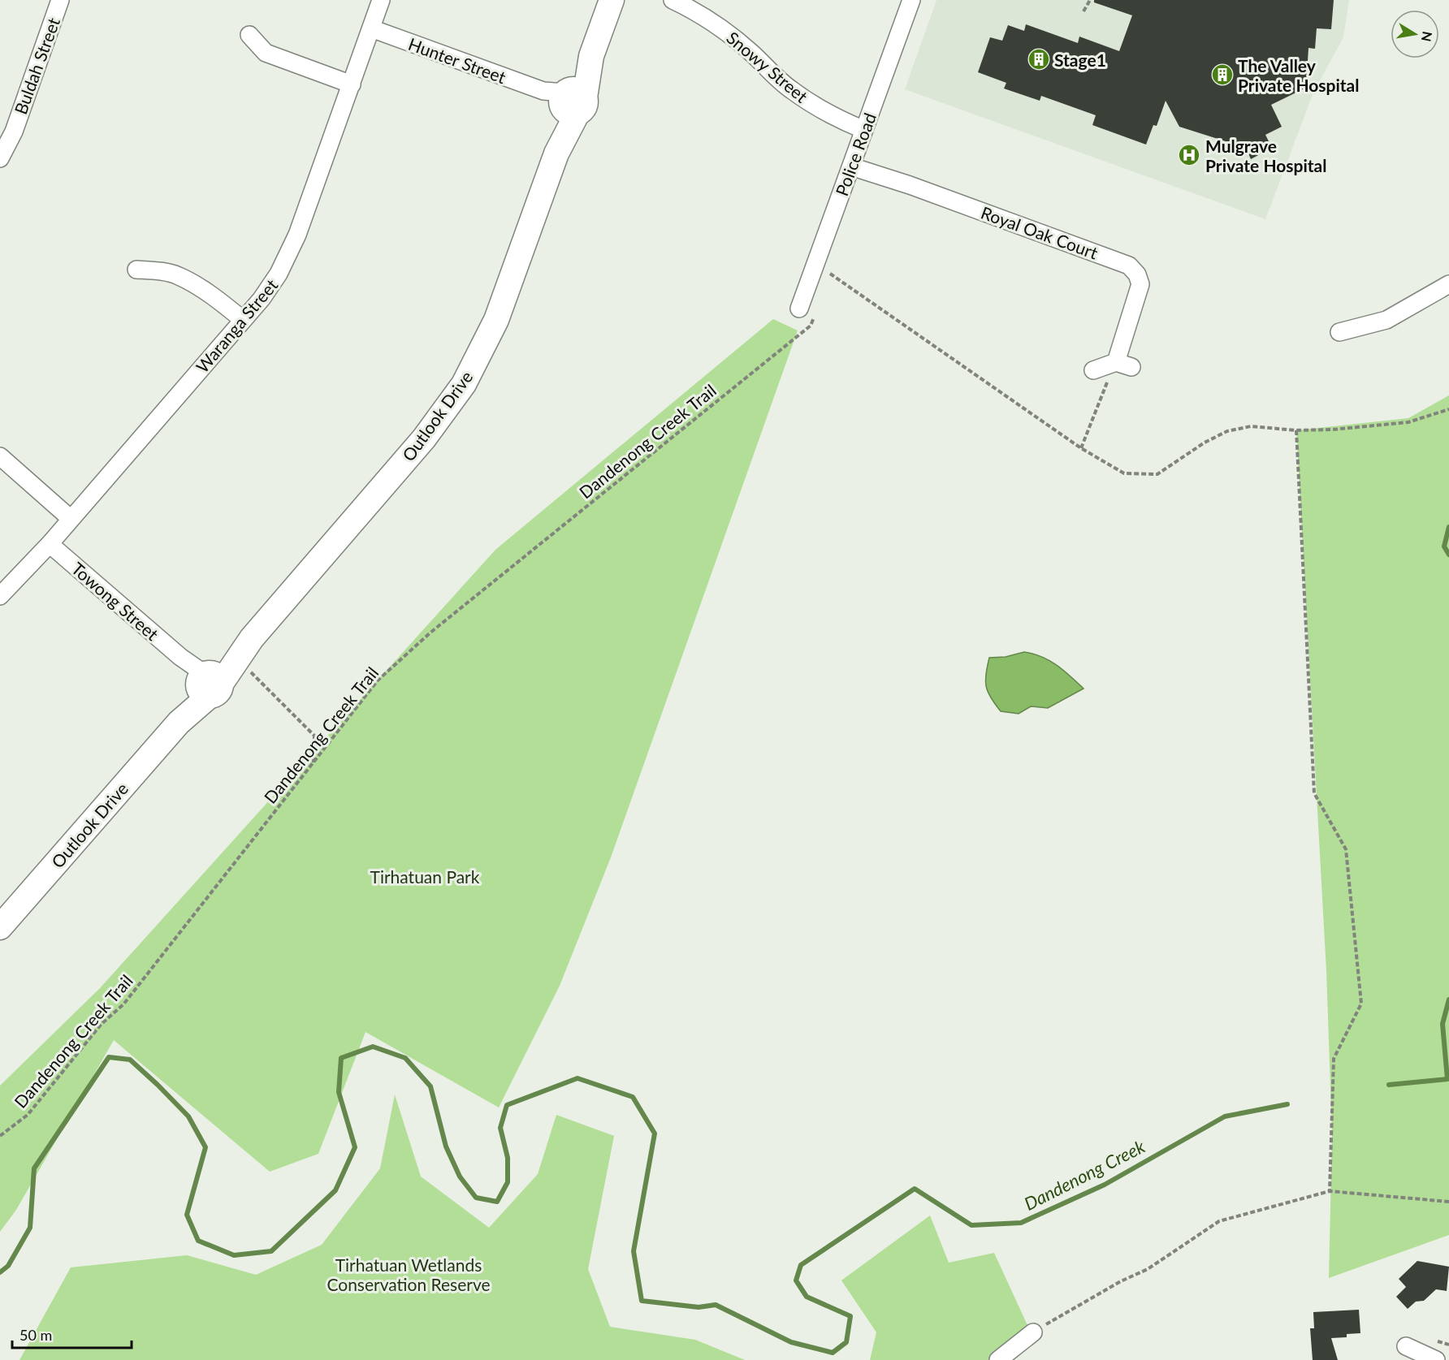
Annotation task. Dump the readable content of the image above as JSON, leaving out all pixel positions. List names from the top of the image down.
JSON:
{
  "streets": {
    "street": [
      "Hunter Street",
      "Buldah Street",
      "Snowy Street",
      "Police Road",
      "Royal Oak Court",
      "Waranga Street",
      "Outlook Drive",
      "Towong Street"
    ],
    "path": ["Dandenong Creek Trail"]
  },
  "crossings": [
    ["Hunter Street", "Waranga Street"],
    ["Hunter Street", "Outlook Drive"],
    ["Snowy Street", "Police Road"],
    ["Police Road", "Royal Oak Court"],
    ["Police Road", "Dandenong Creek Trail"],
    ["Waranga Street", "Towong Street"],
    ["Outlook Drive", "Towong Street"]
  ],
  "water": ["Dandenong Creek"],
  "parks": ["Tirhatuan Park", "Tirhatuan Wetlands Conservation Reserve"],
  "places": {
    "building": ["Stage1", "The Valley Private Hospital"],
    "hospital": ["Mulgrave Private Hospital"]
  },
  "scale_bar": "50 m",
  "north": "right"
}
